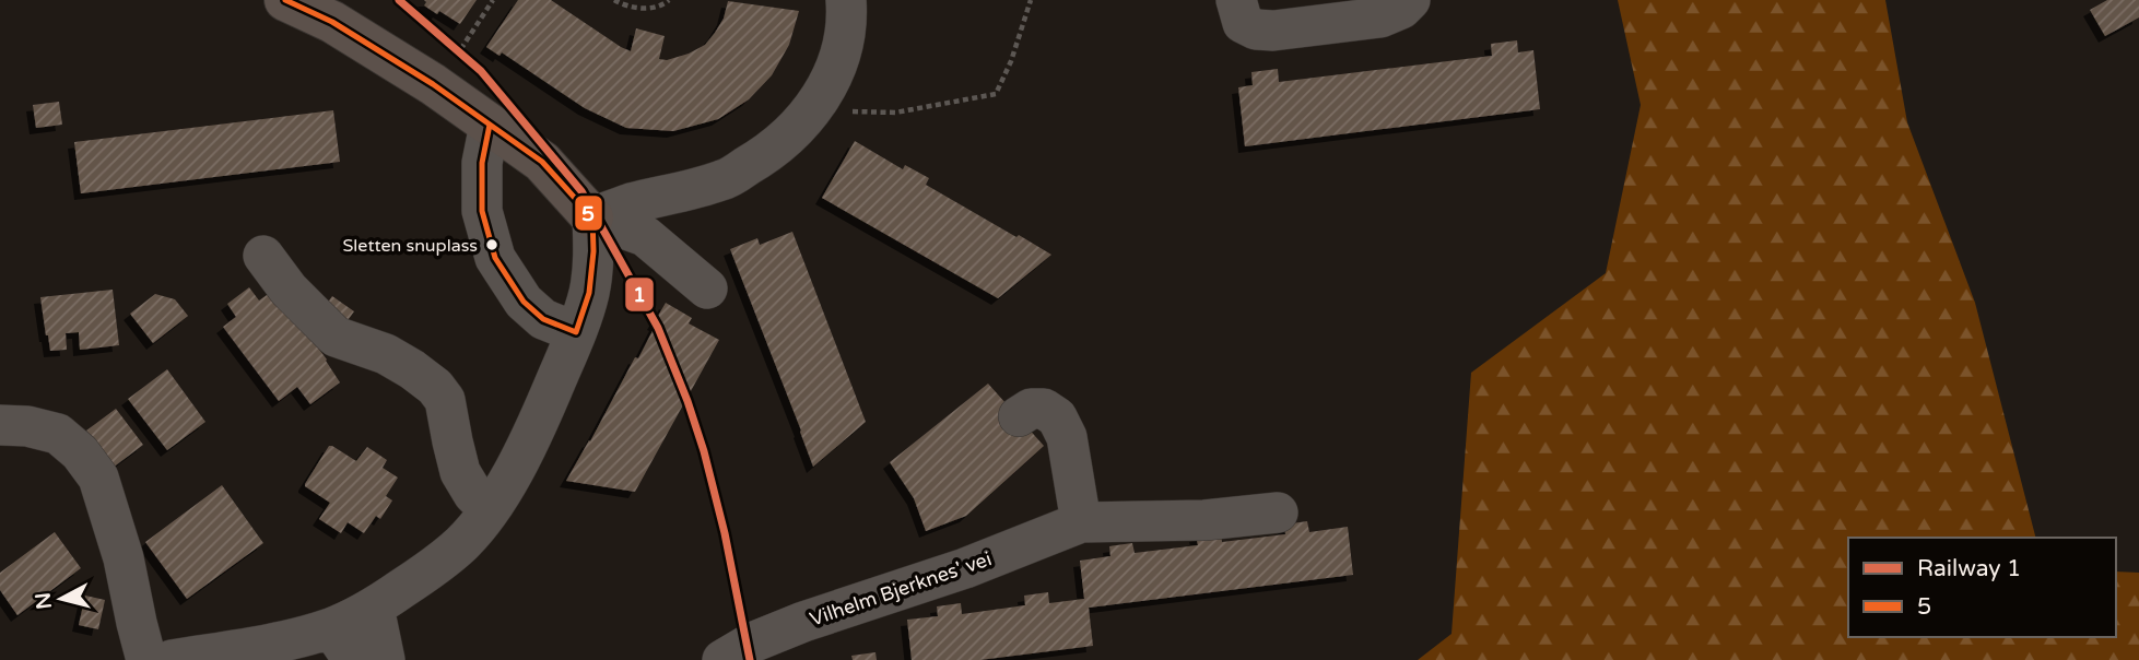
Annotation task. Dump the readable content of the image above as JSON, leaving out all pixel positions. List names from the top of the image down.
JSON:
{
  "streets": {
    "street": ["Vilhelm Bjerknes' vei"]
  },
  "places": ["Sletten snuplass"],
  "lines": ["rail line 1", "transit line 5"],
  "legend": ["Railway 1", "5"],
  "north": "left"
}
